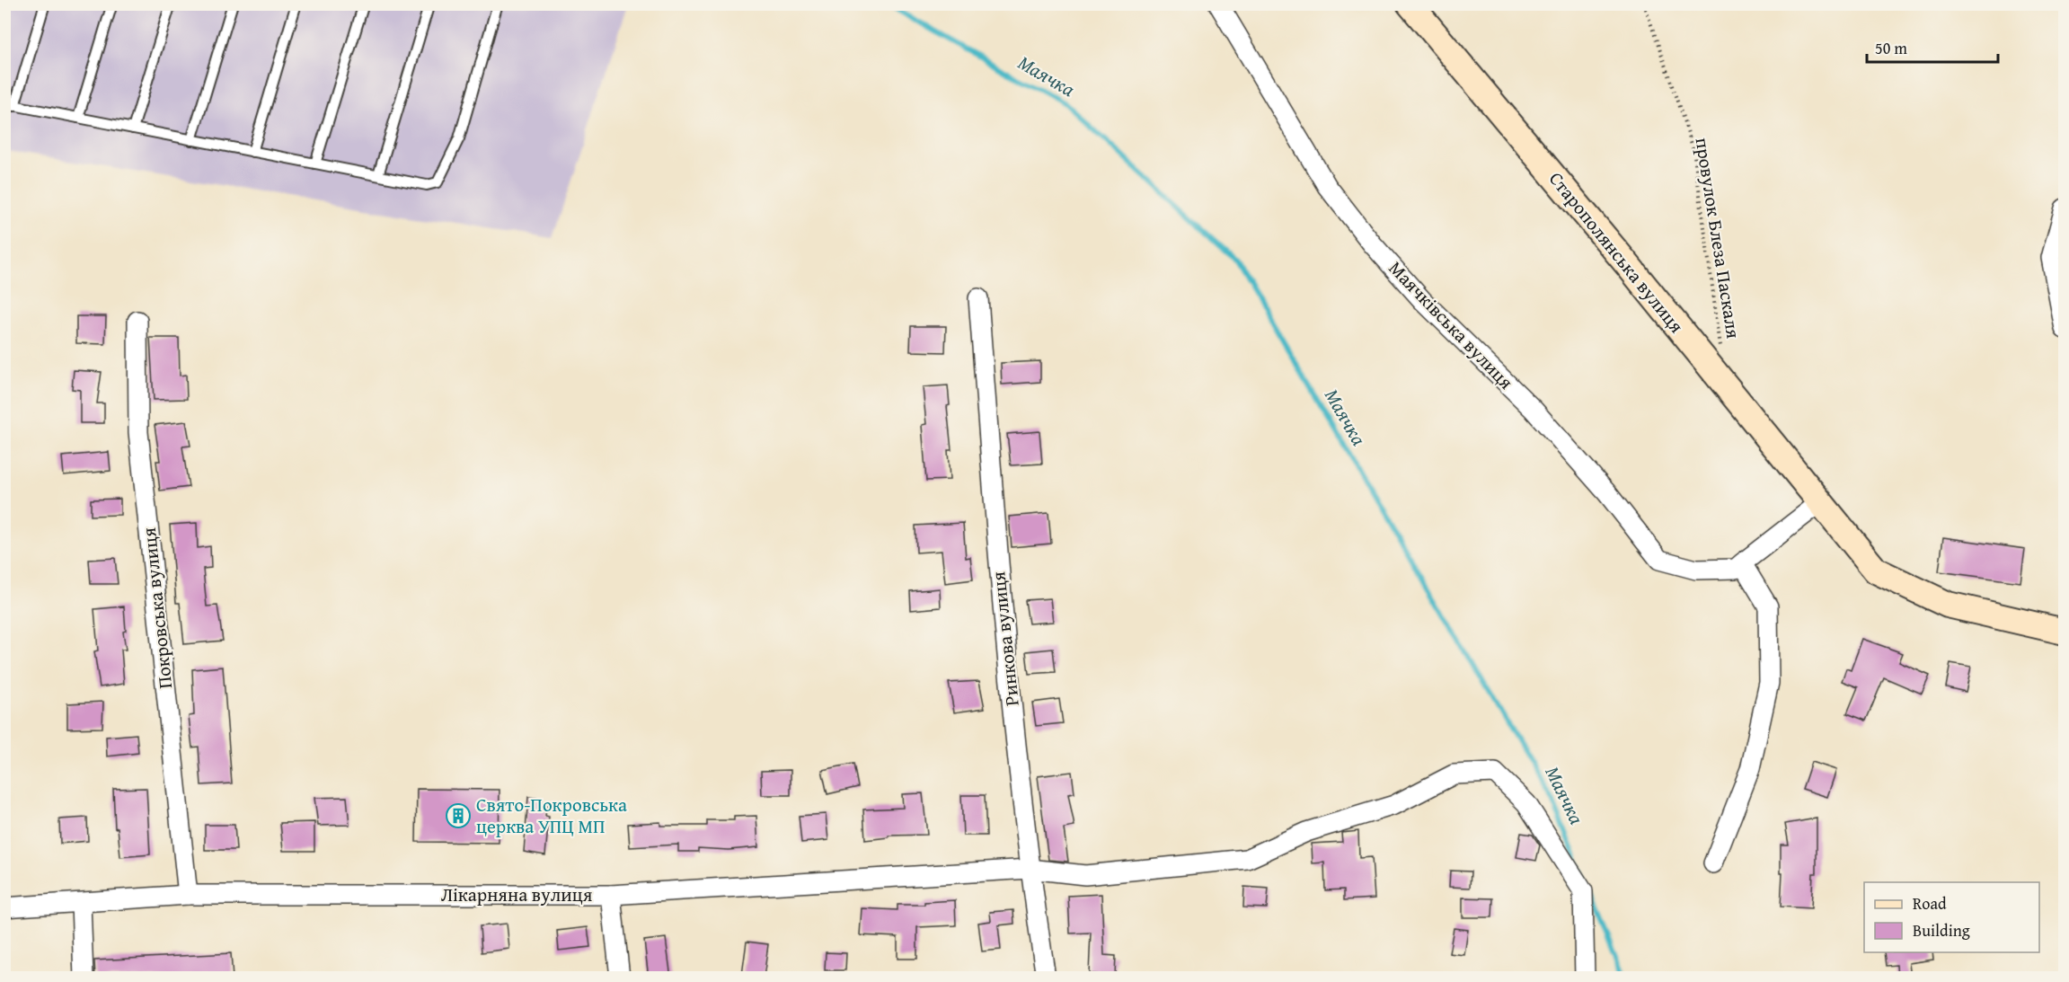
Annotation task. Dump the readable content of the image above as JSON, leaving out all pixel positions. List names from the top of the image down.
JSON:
{
  "streets": {
    "street": [
      "Старополянська вулиця",
      "Маячківська вулиця",
      "Покровська вулиця",
      "Ринкова вулиця",
      "Лікарняна вулиця"
    ],
    "path": ["провулок Блеза Паскаля"]
  },
  "crossings": [
    ["Покровська вулиця", "Лікарняна вулиця"],
    ["Ринкова вулиця", "Лікарняна вулиця"]
  ],
  "water": ["Маячка"],
  "places": {
    "building": ["Свято-Покровська церква УПЦ МП"]
  },
  "legend": ["Road", "Building"],
  "scale_bar": "50 m"
}
